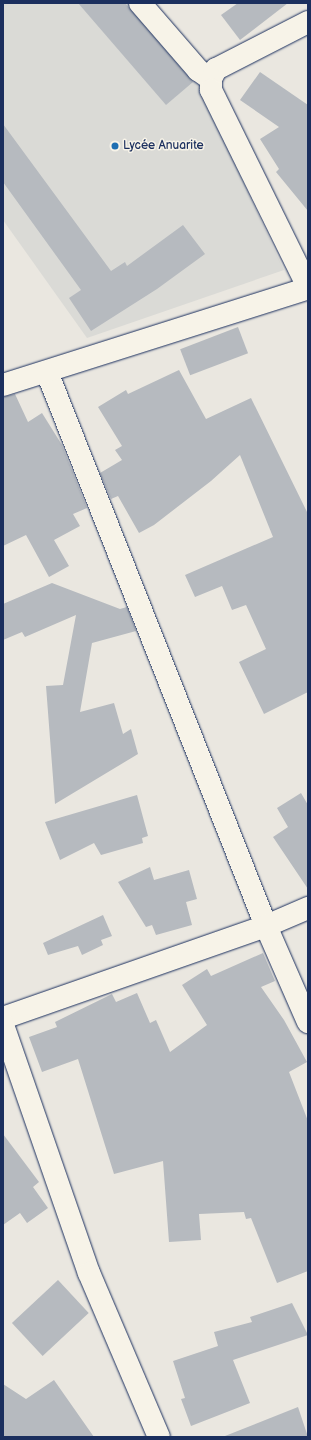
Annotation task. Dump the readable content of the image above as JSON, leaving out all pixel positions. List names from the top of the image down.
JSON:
{
  "places": ["Lycée Anuarite"]
}
